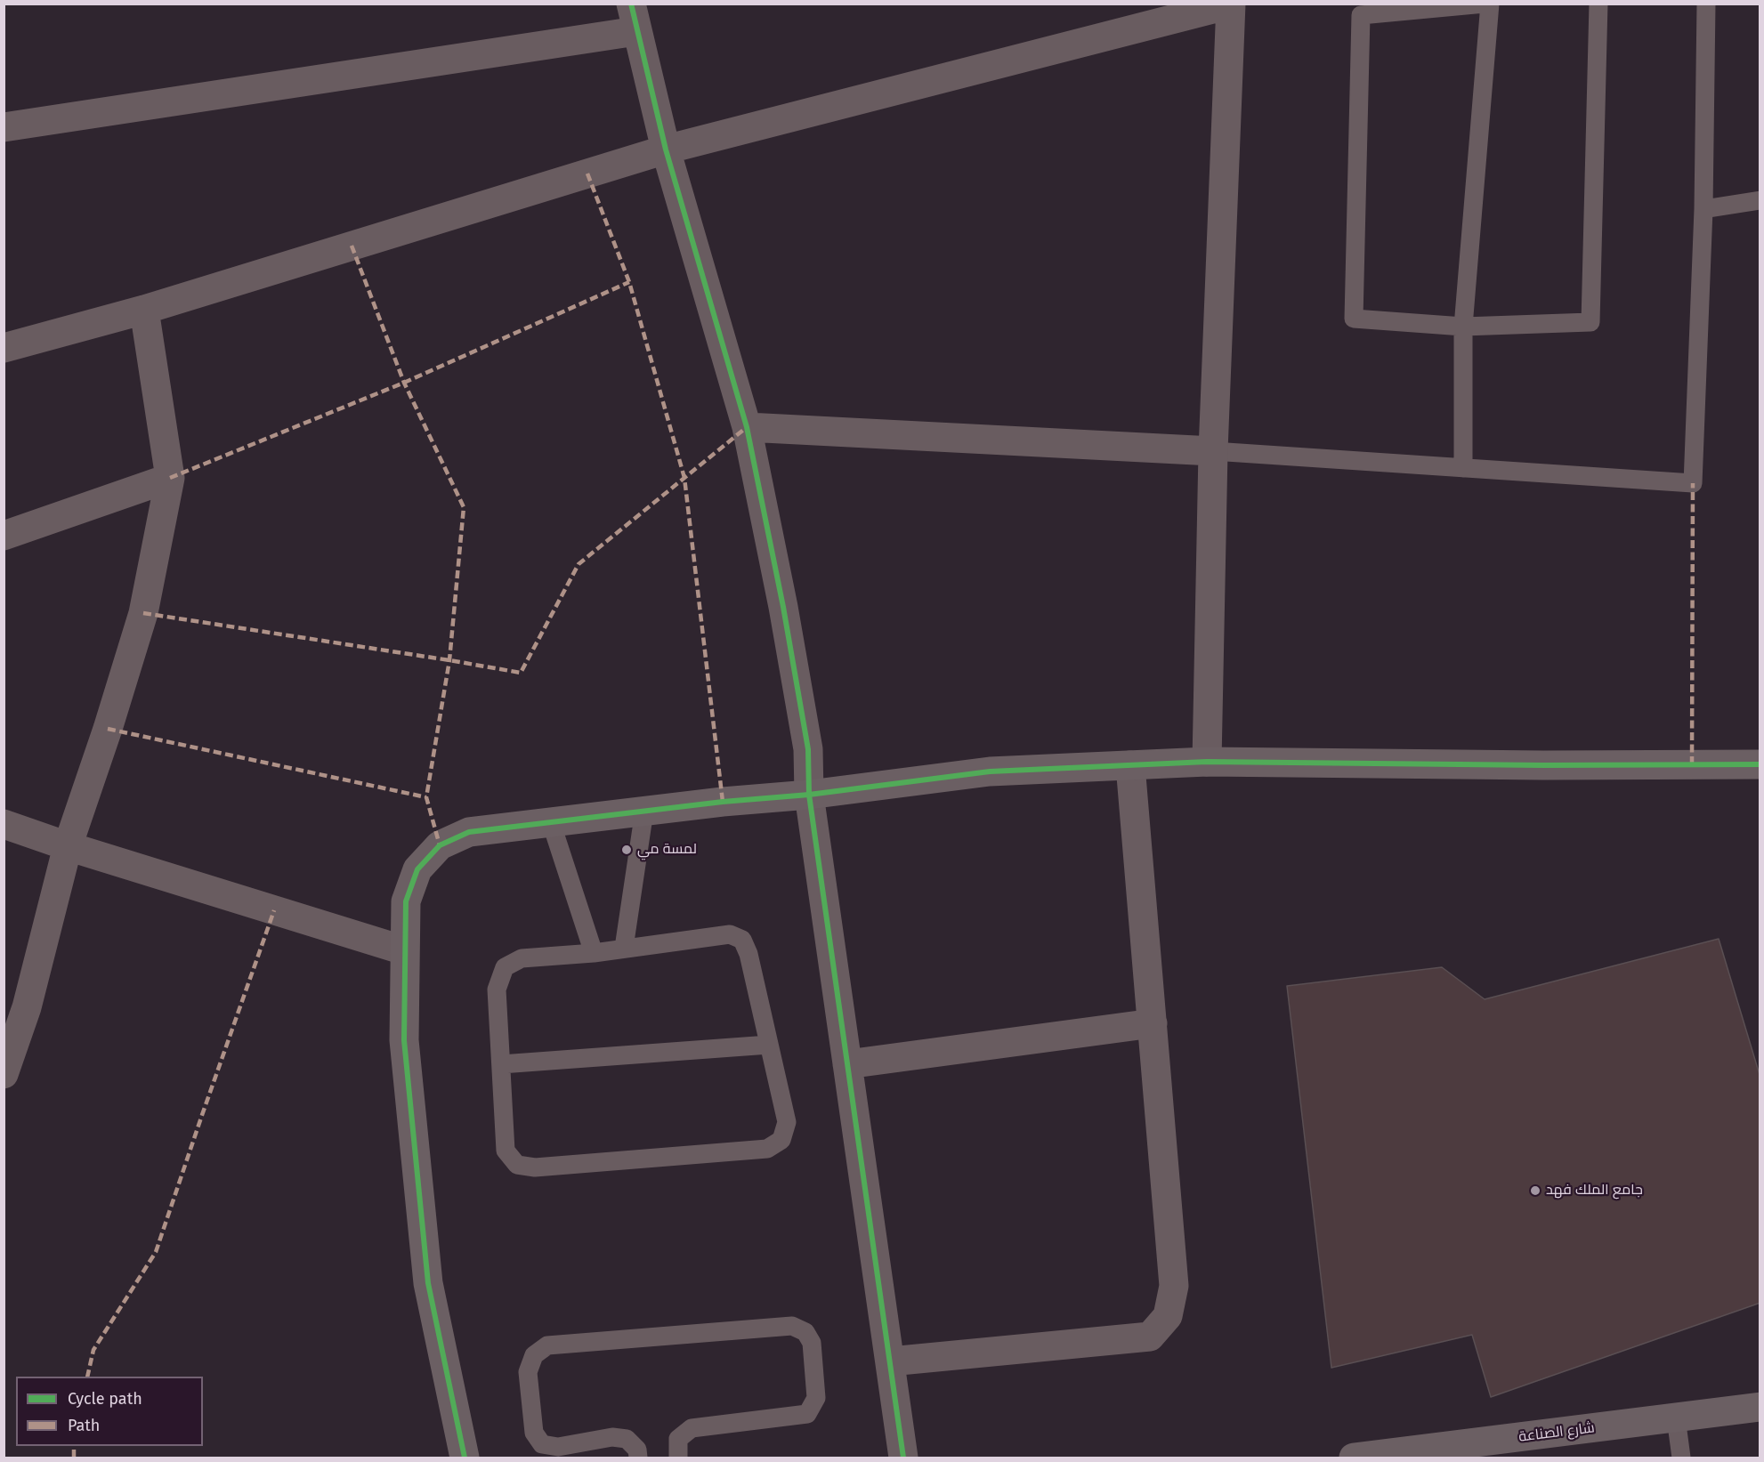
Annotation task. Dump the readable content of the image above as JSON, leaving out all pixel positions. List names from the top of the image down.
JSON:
{
  "streets": {
    "street": ["شارع الصناعة"]
  },
  "places": ["لمسة مي", "جامع الملك فهد"],
  "legend": ["Cycle path", "Path"]
}
